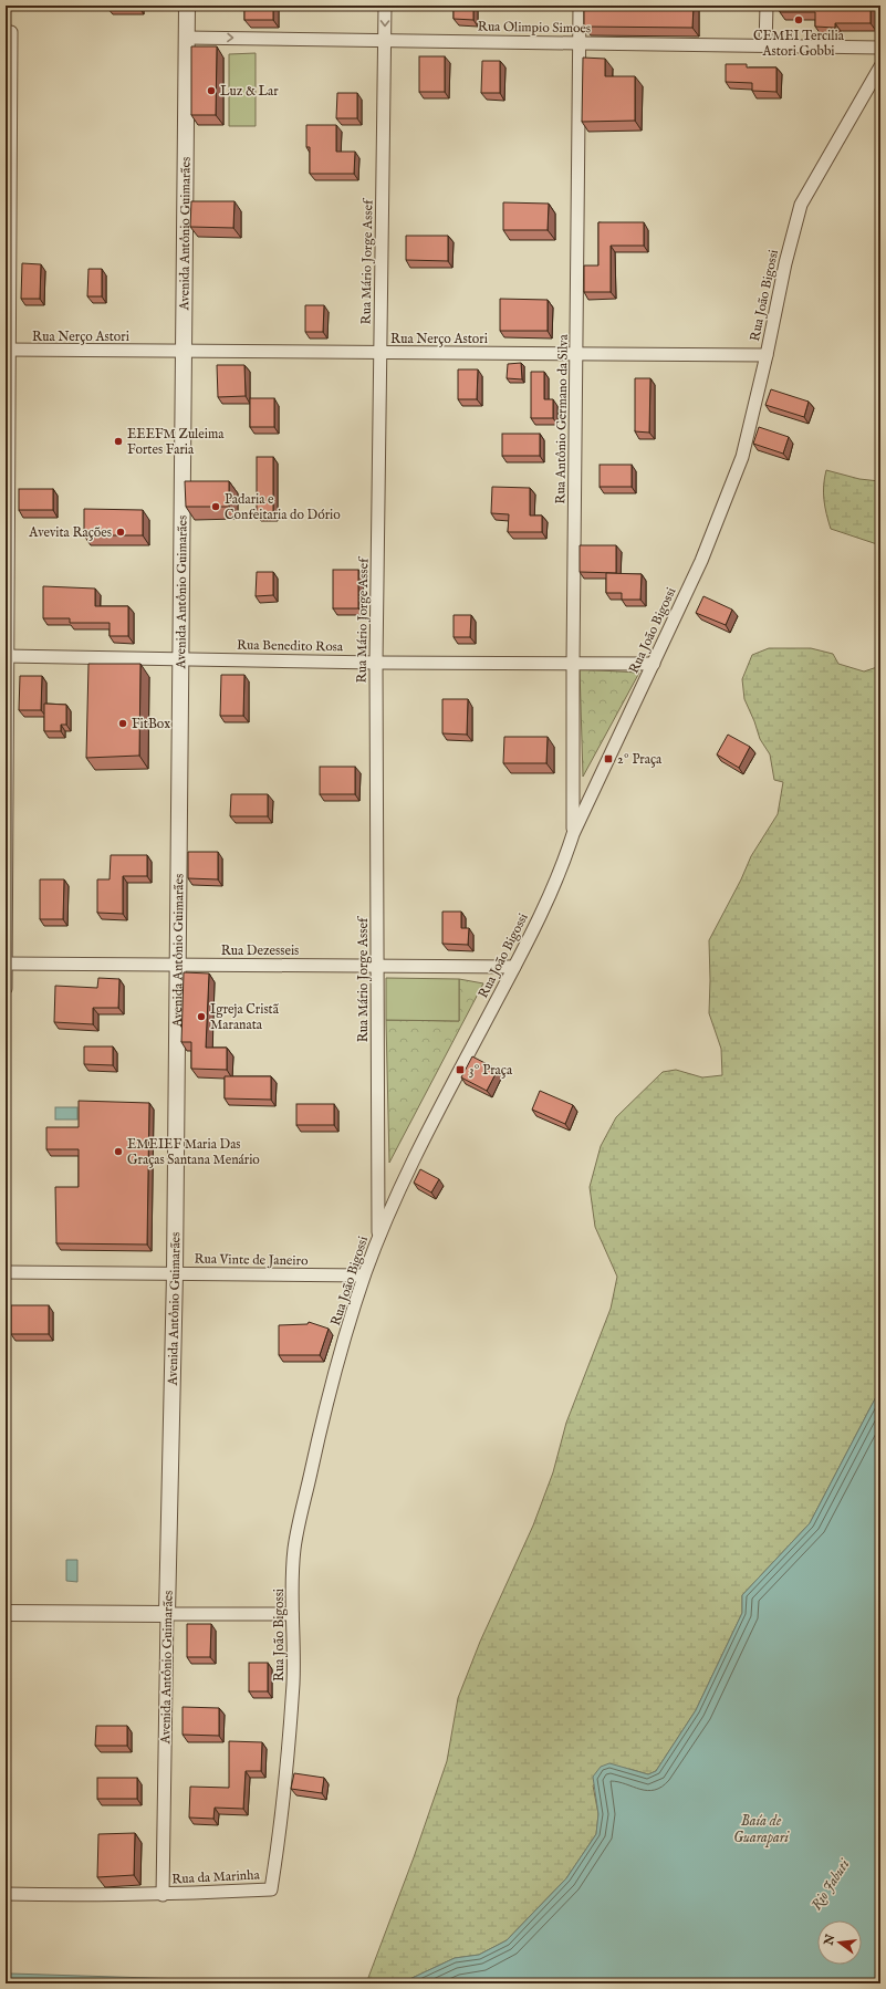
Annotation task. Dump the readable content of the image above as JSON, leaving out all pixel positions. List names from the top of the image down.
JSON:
{
  "streets": {
    "street": [
      "Rua Olimpio Simoes",
      "Avenida Antônio Guimarães",
      "Rua Mário Jorge Assef",
      "Rua João Bigossi",
      "Rua Nerço Astori",
      "Rua Antônio Germano da Silva",
      "Rua Benedito Rosa",
      "Rua Dezesseis",
      "Rua Vinte de Janeiro",
      "Rua da Marinha"
    ]
  },
  "crossings": [
    ["Rua Olimpio Simoes", "Avenida Antônio Guimarães"],
    ["Rua Olimpio Simoes", "Rua Mário Jorge Assef"],
    ["Rua Olimpio Simoes", "Rua Antônio Germano da Silva"],
    ["Avenida Antônio Guimarães", "Rua Nerço Astori"],
    ["Avenida Antônio Guimarães", "Rua Benedito Rosa"],
    ["Avenida Antônio Guimarães", "Rua Dezesseis"],
    ["Avenida Antônio Guimarães", "Rua Vinte de Janeiro"],
    ["Avenida Antônio Guimarães", "Rua da Marinha"],
    ["Rua Mário Jorge Assef", "Rua João Bigossi"],
    ["Rua Mário Jorge Assef", "Rua Nerço Astori"],
    ["Rua Mário Jorge Assef", "Rua Benedito Rosa"],
    ["Rua Mário Jorge Assef", "Rua Dezesseis"],
    ["Rua João Bigossi", "Rua Nerço Astori"],
    ["Rua João Bigossi", "Rua Antônio Germano da Silva"],
    ["Rua João Bigossi", "Rua Benedito Rosa"],
    ["Rua João Bigossi", "Rua Dezesseis"],
    ["Rua João Bigossi", "Rua Vinte de Janeiro"],
    ["Rua João Bigossi", "Rua da Marinha"],
    ["Rua Nerço Astori", "Rua Antônio Germano da Silva"],
    ["Rua Antônio Germano da Silva", "Rua Benedito Rosa"]
  ],
  "water": ["Baía de Guarapari", "Rio Jabuti"],
  "places": {
    "other": [
      "CEMEI Tercilia Astori Gobbi",
      "Luz & Lar",
      "EEEFM Zuleima Fortes Faria",
      "Padaria e Confeitaria do Dório",
      "Avevita Rações",
      "FitBox",
      "Igreja Cristã Maranata",
      "EMEIEF Maria Das Graças Santana Menário"
    ],
    "transit": ["2º Praça", "3º Praça"]
  },
  "north": "left"
}
